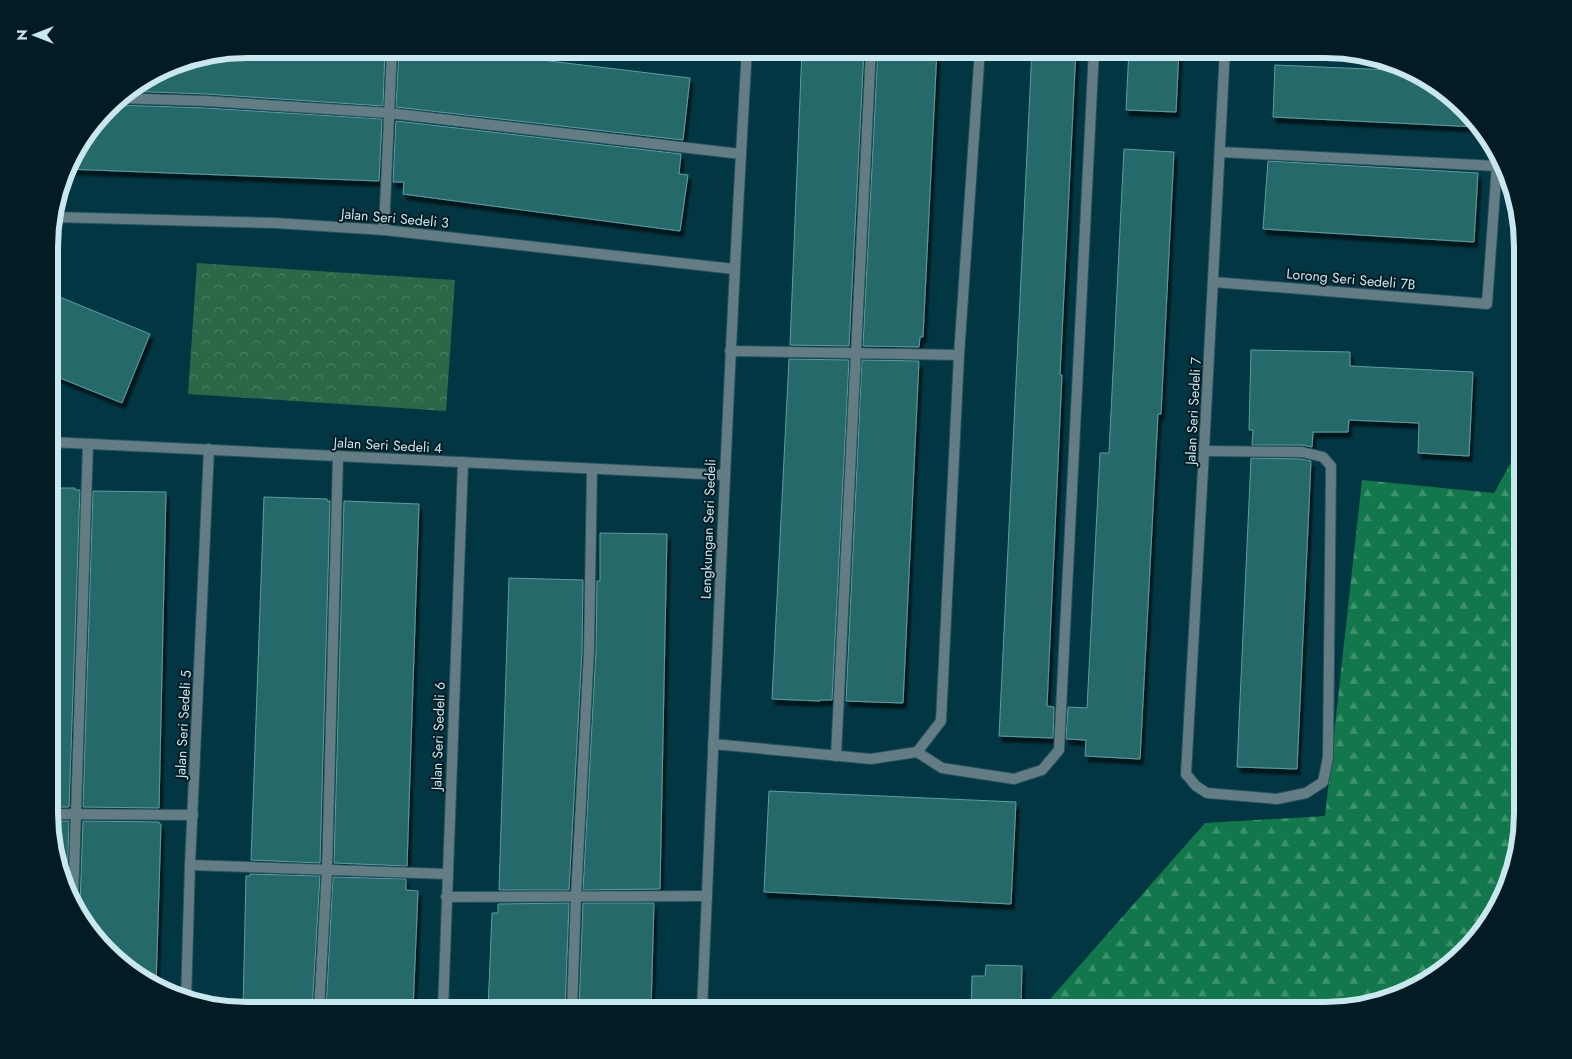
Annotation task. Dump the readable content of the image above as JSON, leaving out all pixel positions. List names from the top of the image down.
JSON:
{
  "streets": {
    "street": [
      "Jalan Seri Sedeli 3",
      "Lorong Seri Sedeli 7B",
      "Jalan Seri Sedeli 7",
      "Jalan Seri Sedeli 4",
      "Lengkungan Seri Sedeli",
      "Jalan Seri Sedeli 5",
      "Jalan Seri Sedeli 6"
    ]
  },
  "crossings": [
    ["Jalan Seri Sedeli 3", "Lengkungan Seri Sedeli"],
    ["Lorong Seri Sedeli 7B", "Jalan Seri Sedeli 7"],
    ["Jalan Seri Sedeli 4", "Lengkungan Seri Sedeli"],
    ["Jalan Seri Sedeli 4", "Jalan Seri Sedeli 5"],
    ["Jalan Seri Sedeli 4", "Jalan Seri Sedeli 6"]
  ],
  "north": "left"
}
